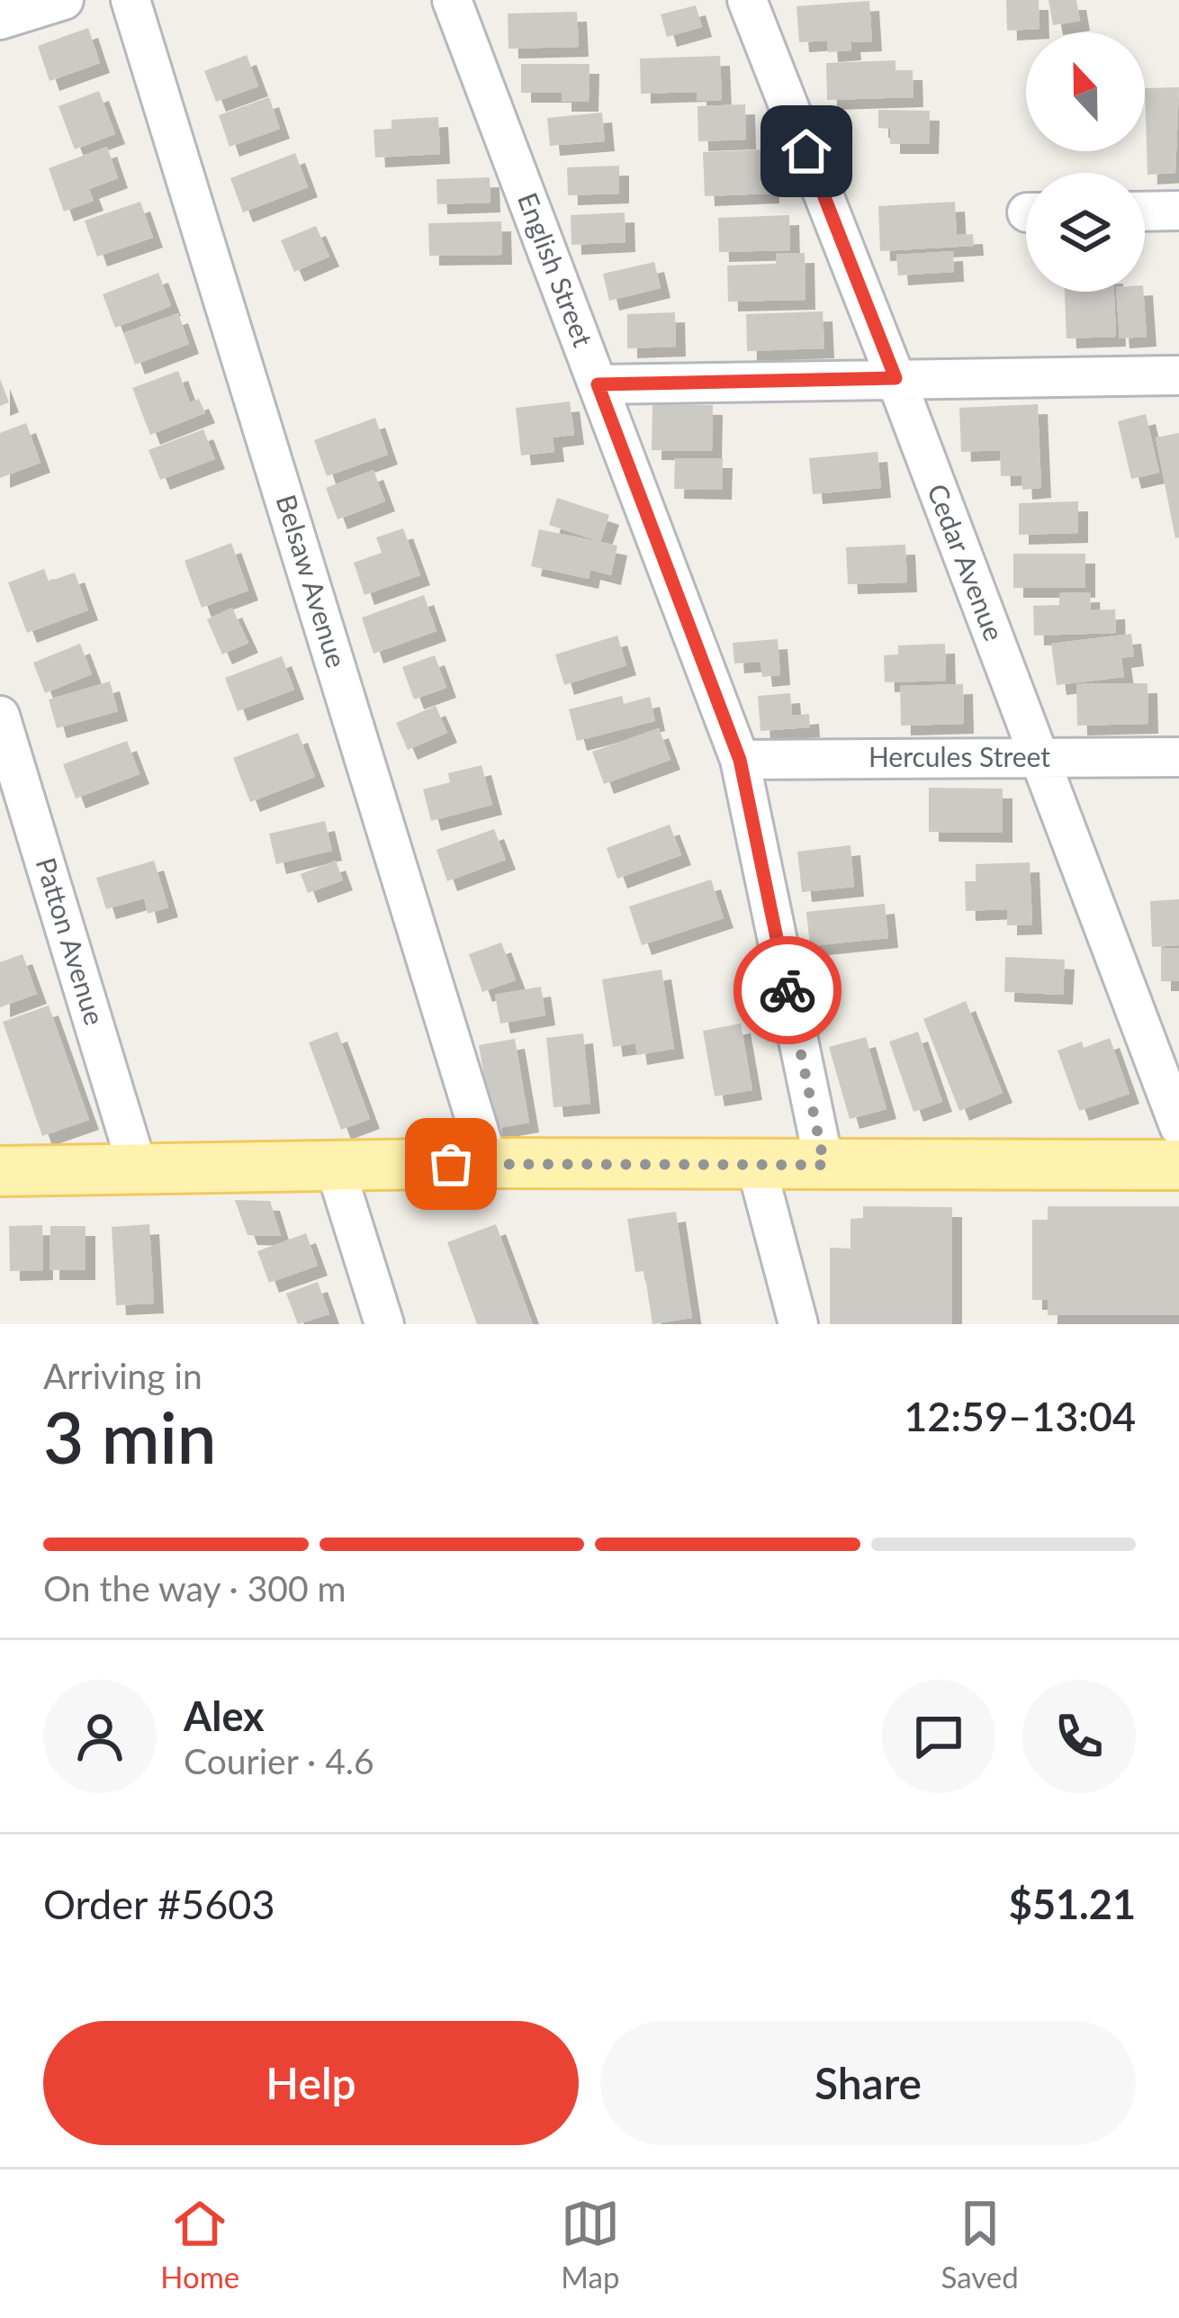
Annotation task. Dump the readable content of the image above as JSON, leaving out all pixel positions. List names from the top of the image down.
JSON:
{
  "streets": {
    "street": [
      "English Street",
      "Cedar Avenue",
      "Belsaw Avenue",
      "Hercules Street",
      "Patton Avenue"
    ]
  },
  "crossings": [
    ["English Street", "Hercules Street"],
    ["Cedar Avenue", "Hercules Street"]
  ],
  "north": "top",
  "page": {
    "heading": ["3 min", "Arriving in", "12:59–13:04"],
    "panel": [
      "Alex",
      "Courier · 4.6",
      "Order #5603",
      "$51.21"
    ],
    "bar": "On the way · 300 m",
    "buttons": ["Help", "Share"],
    "tabs": ["Home", "Map", "Saved"]
  }
}
